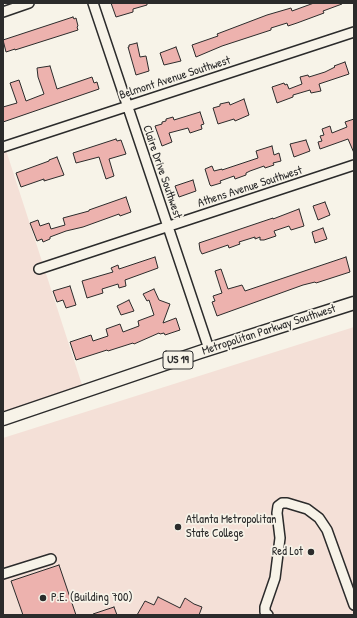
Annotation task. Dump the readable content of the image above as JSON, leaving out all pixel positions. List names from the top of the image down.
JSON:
{
  "streets": {
    "main road": ["Metropolitan Parkway Southwest", "US 19"],
    "street": ["Belmont Avenue Southwest", "Claire Drive Southwest", "Athens Avenue Southwest"]
  },
  "crossings": [
    ["Belmont Avenue Southwest", "Claire Drive Southwest"],
    ["Claire Drive Southwest", "Athens Avenue Southwest"],
    ["Claire Drive Southwest", "Metropolitan Parkway Southwest"]
  ],
  "places": ["Atlanta Metropolitan State College", "Red Lot", "P.E. (Building 700)"]
}
